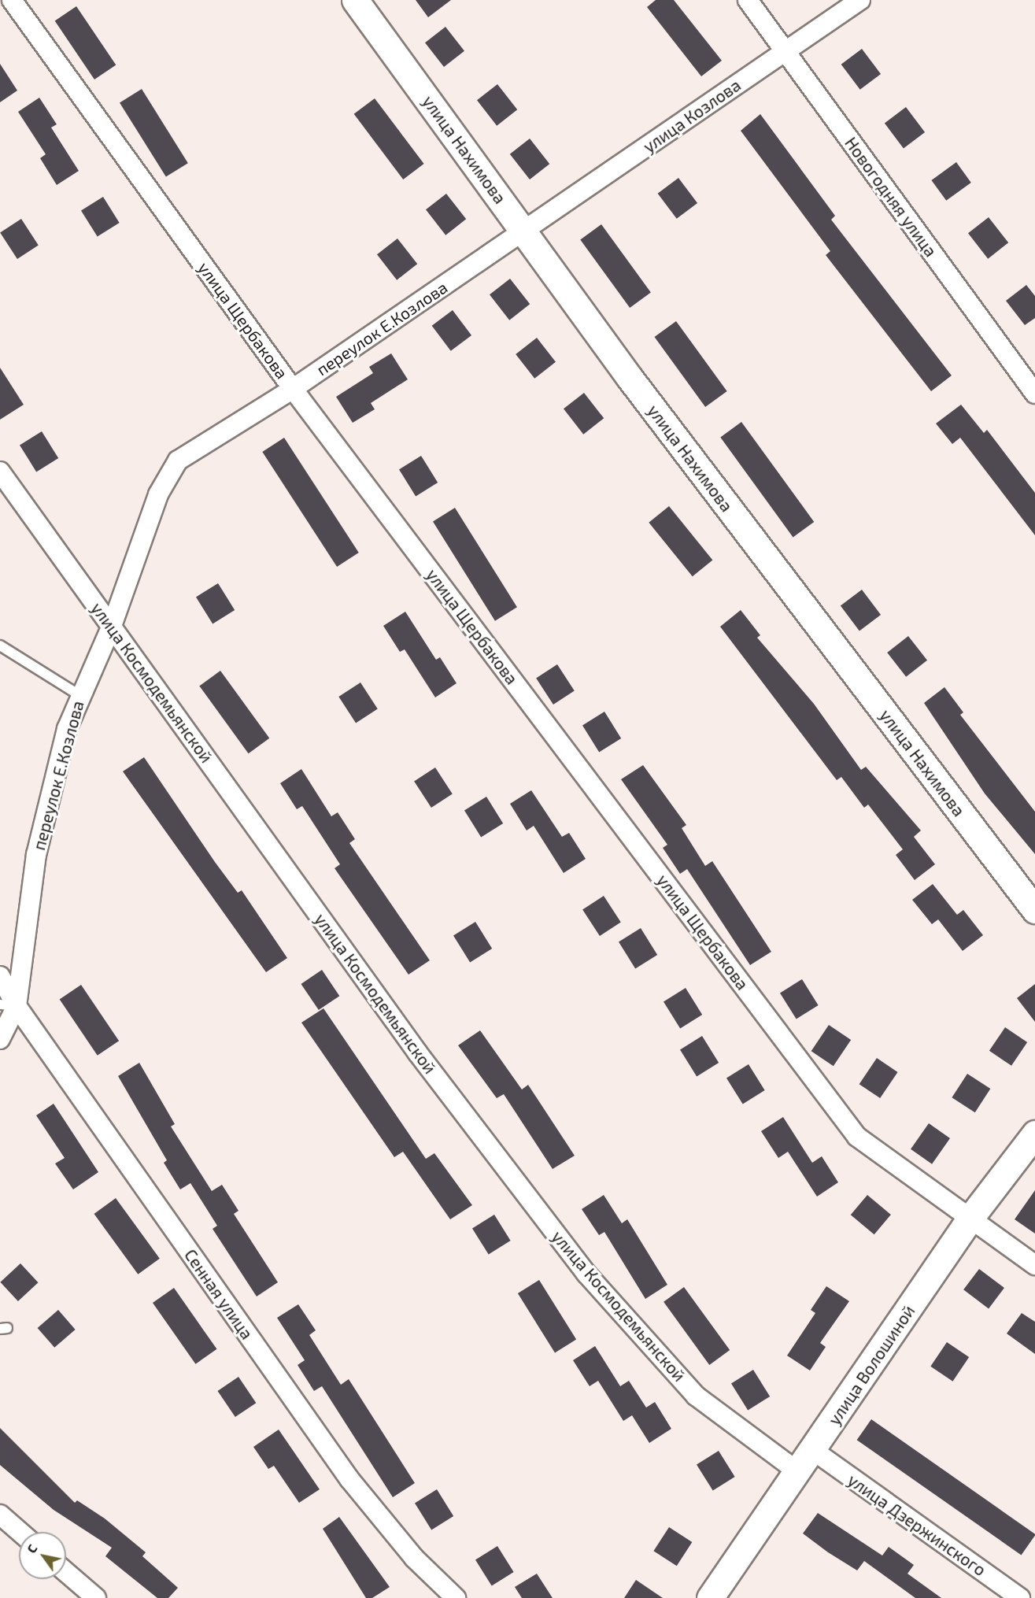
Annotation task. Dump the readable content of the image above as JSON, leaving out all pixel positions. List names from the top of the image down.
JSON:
{
  "streets": {
    "main road": ["улица Нахимова", "улица Волошиной"],
    "street": [
      "улица Козлова",
      "Новогодняя улица",
      "улица Щербакова",
      "переулок Е.Козлова",
      "улица Космодемьянской",
      "Сенная улица",
      "улица Дзержинского"
    ]
  },
  "crossings": [
    ["улица Козлова", "улица Нахимова"],
    ["улица Козлова", "Новогодняя улица"],
    ["улица Козлова", "переулок Е.Козлова"],
    ["улица Нахимова", "переулок Е.Козлова"],
    ["улица Щербакова", "переулок Е.Козлова"],
    ["улица Щербакова", "улица Волошиной"],
    ["переулок Е.Козлова", "улица Космодемьянской"],
    ["переулок Е.Козлова", "Сенная улица"],
    ["улица Космодемьянской", "улица Волошиной"],
    ["улица Волошиной", "улица Дзержинского"]
  ],
  "north": "top left"
}
